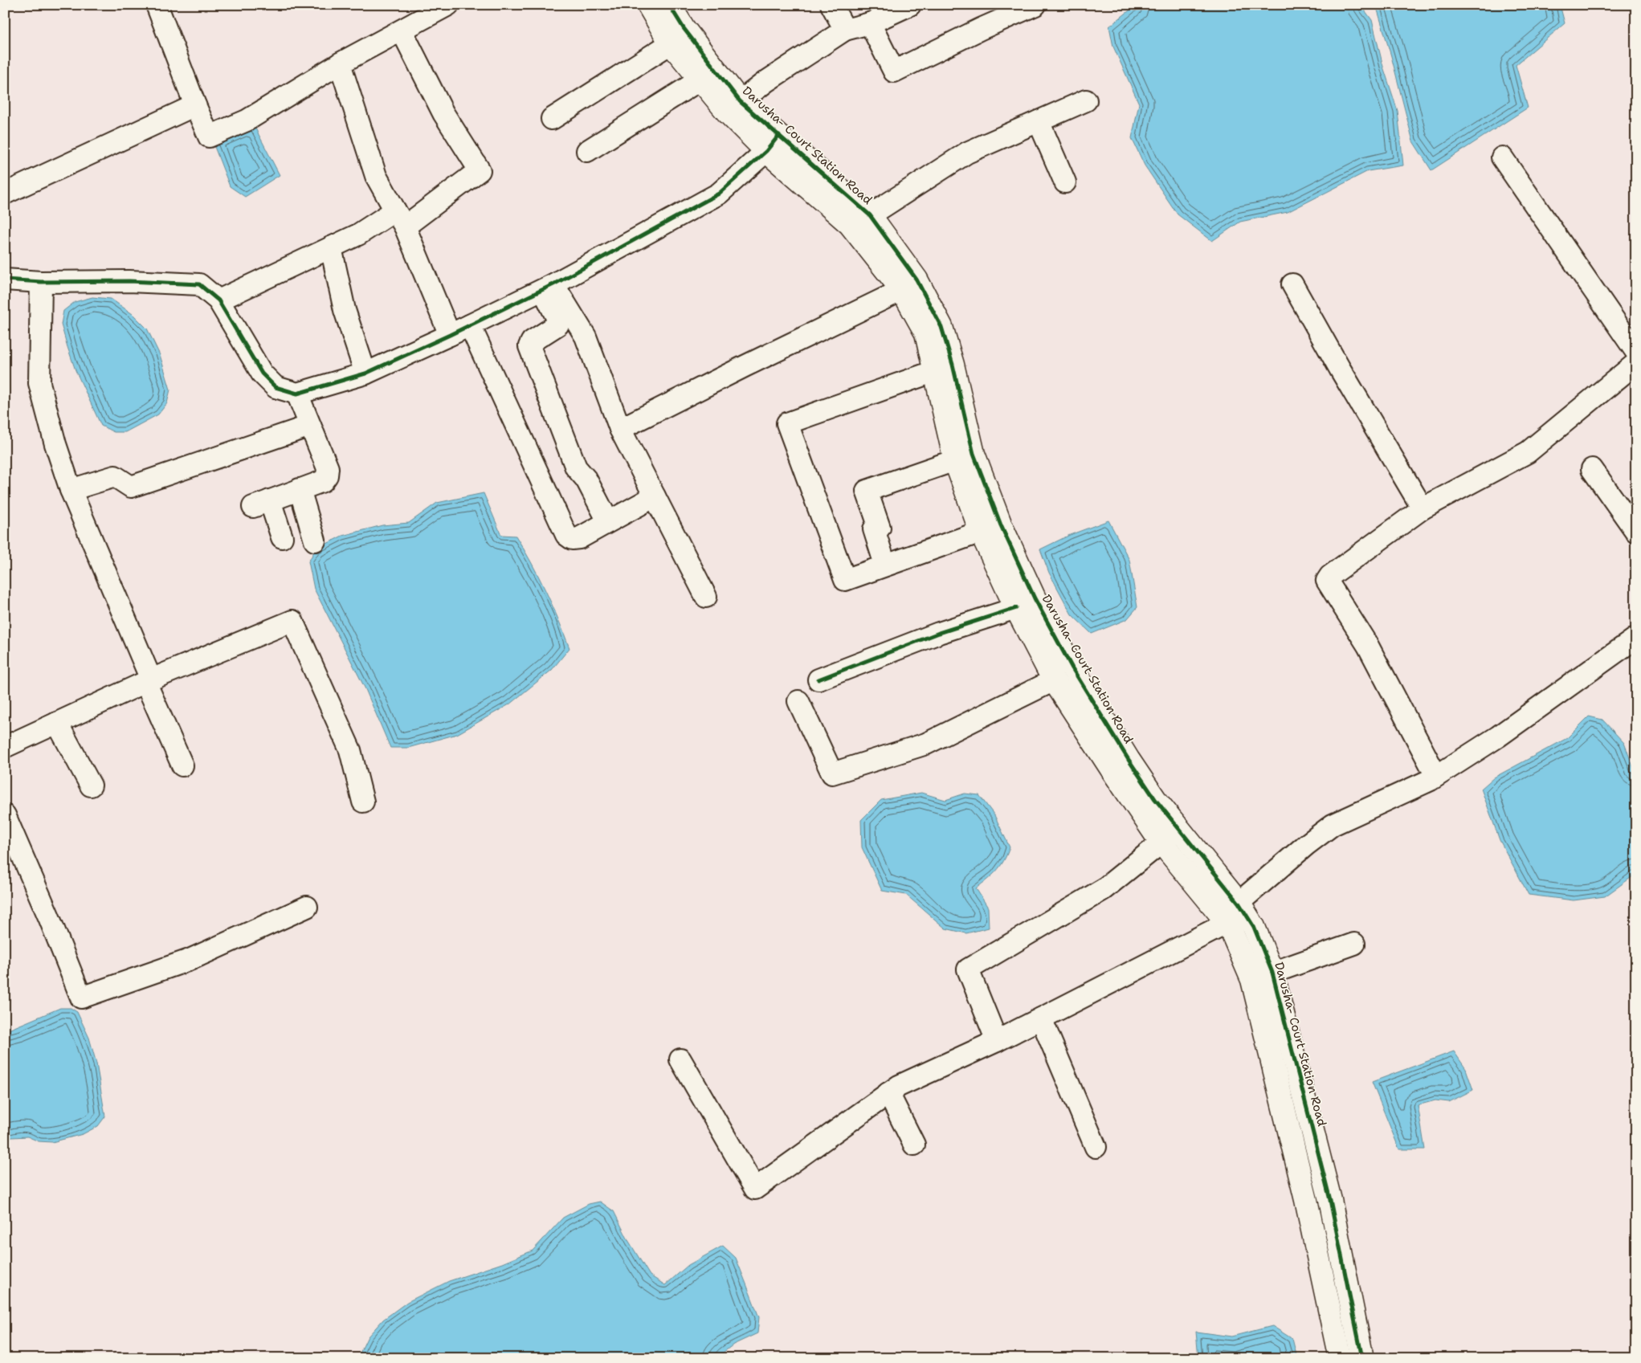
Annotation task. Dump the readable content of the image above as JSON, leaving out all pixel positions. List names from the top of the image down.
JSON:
{
  "streets": {
    "street": ["Darusha- Court Station Road"]
  }
}
